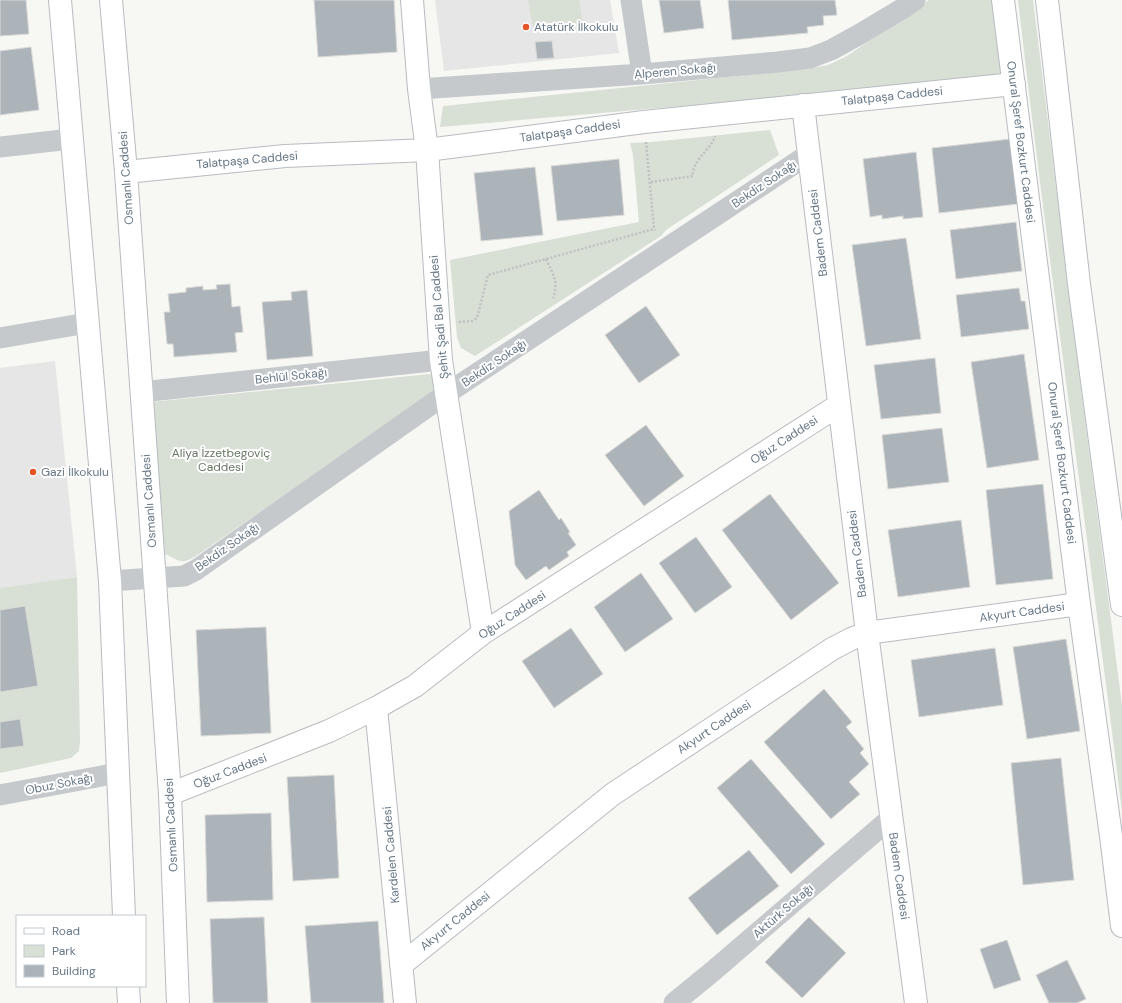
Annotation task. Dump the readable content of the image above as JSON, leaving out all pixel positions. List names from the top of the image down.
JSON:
{
  "streets": {
    "street": [
      "Alperen Sokağı",
      "Talatpaşa Caddesi",
      "Onural Şeref Bozkurt Caddesi",
      "Osmanlı Caddesi",
      "Bekdiz Sokağı",
      "Badem Caddesi",
      "Şehit Şadi Bal Caddesi",
      "Behlül Sokağı",
      "Oğuz Caddesi",
      "Akyurt Caddesi",
      "Obuz Sokağı",
      "Kardelen Caddesi",
      "Aktürk Sokağı"
    ]
  },
  "crossings": [
    ["Alperen Sokağı", "Şehit Şadi Bal Caddesi"],
    ["Talatpaşa Caddesi", "Onural Şeref Bozkurt Caddesi"],
    ["Talatpaşa Caddesi", "Osmanlı Caddesi"],
    ["Talatpaşa Caddesi", "Badem Caddesi"],
    ["Talatpaşa Caddesi", "Şehit Şadi Bal Caddesi"],
    ["Onural Şeref Bozkurt Caddesi", "Akyurt Caddesi"],
    ["Osmanlı Caddesi", "Bekdiz Sokağı"],
    ["Osmanlı Caddesi", "Behlül Sokağı"],
    ["Osmanlı Caddesi", "Oğuz Caddesi"],
    ["Bekdiz Sokağı", "Badem Caddesi"],
    ["Bekdiz Sokağı", "Şehit Şadi Bal Caddesi"],
    ["Badem Caddesi", "Oğuz Caddesi"],
    ["Badem Caddesi", "Akyurt Caddesi"],
    ["Badem Caddesi", "Aktürk Sokağı"],
    ["Şehit Şadi Bal Caddesi", "Behlül Sokağı"],
    ["Şehit Şadi Bal Caddesi", "Oğuz Caddesi"],
    ["Oğuz Caddesi", "Kardelen Caddesi"],
    ["Akyurt Caddesi", "Kardelen Caddesi"]
  ],
  "parks": ["Aliya İzzetbegoviç Caddesi"],
  "places": ["Atatürk İlkokulu", "Gazi İlkokulu"],
  "legend": ["Road", "Park", "Building"]
}
